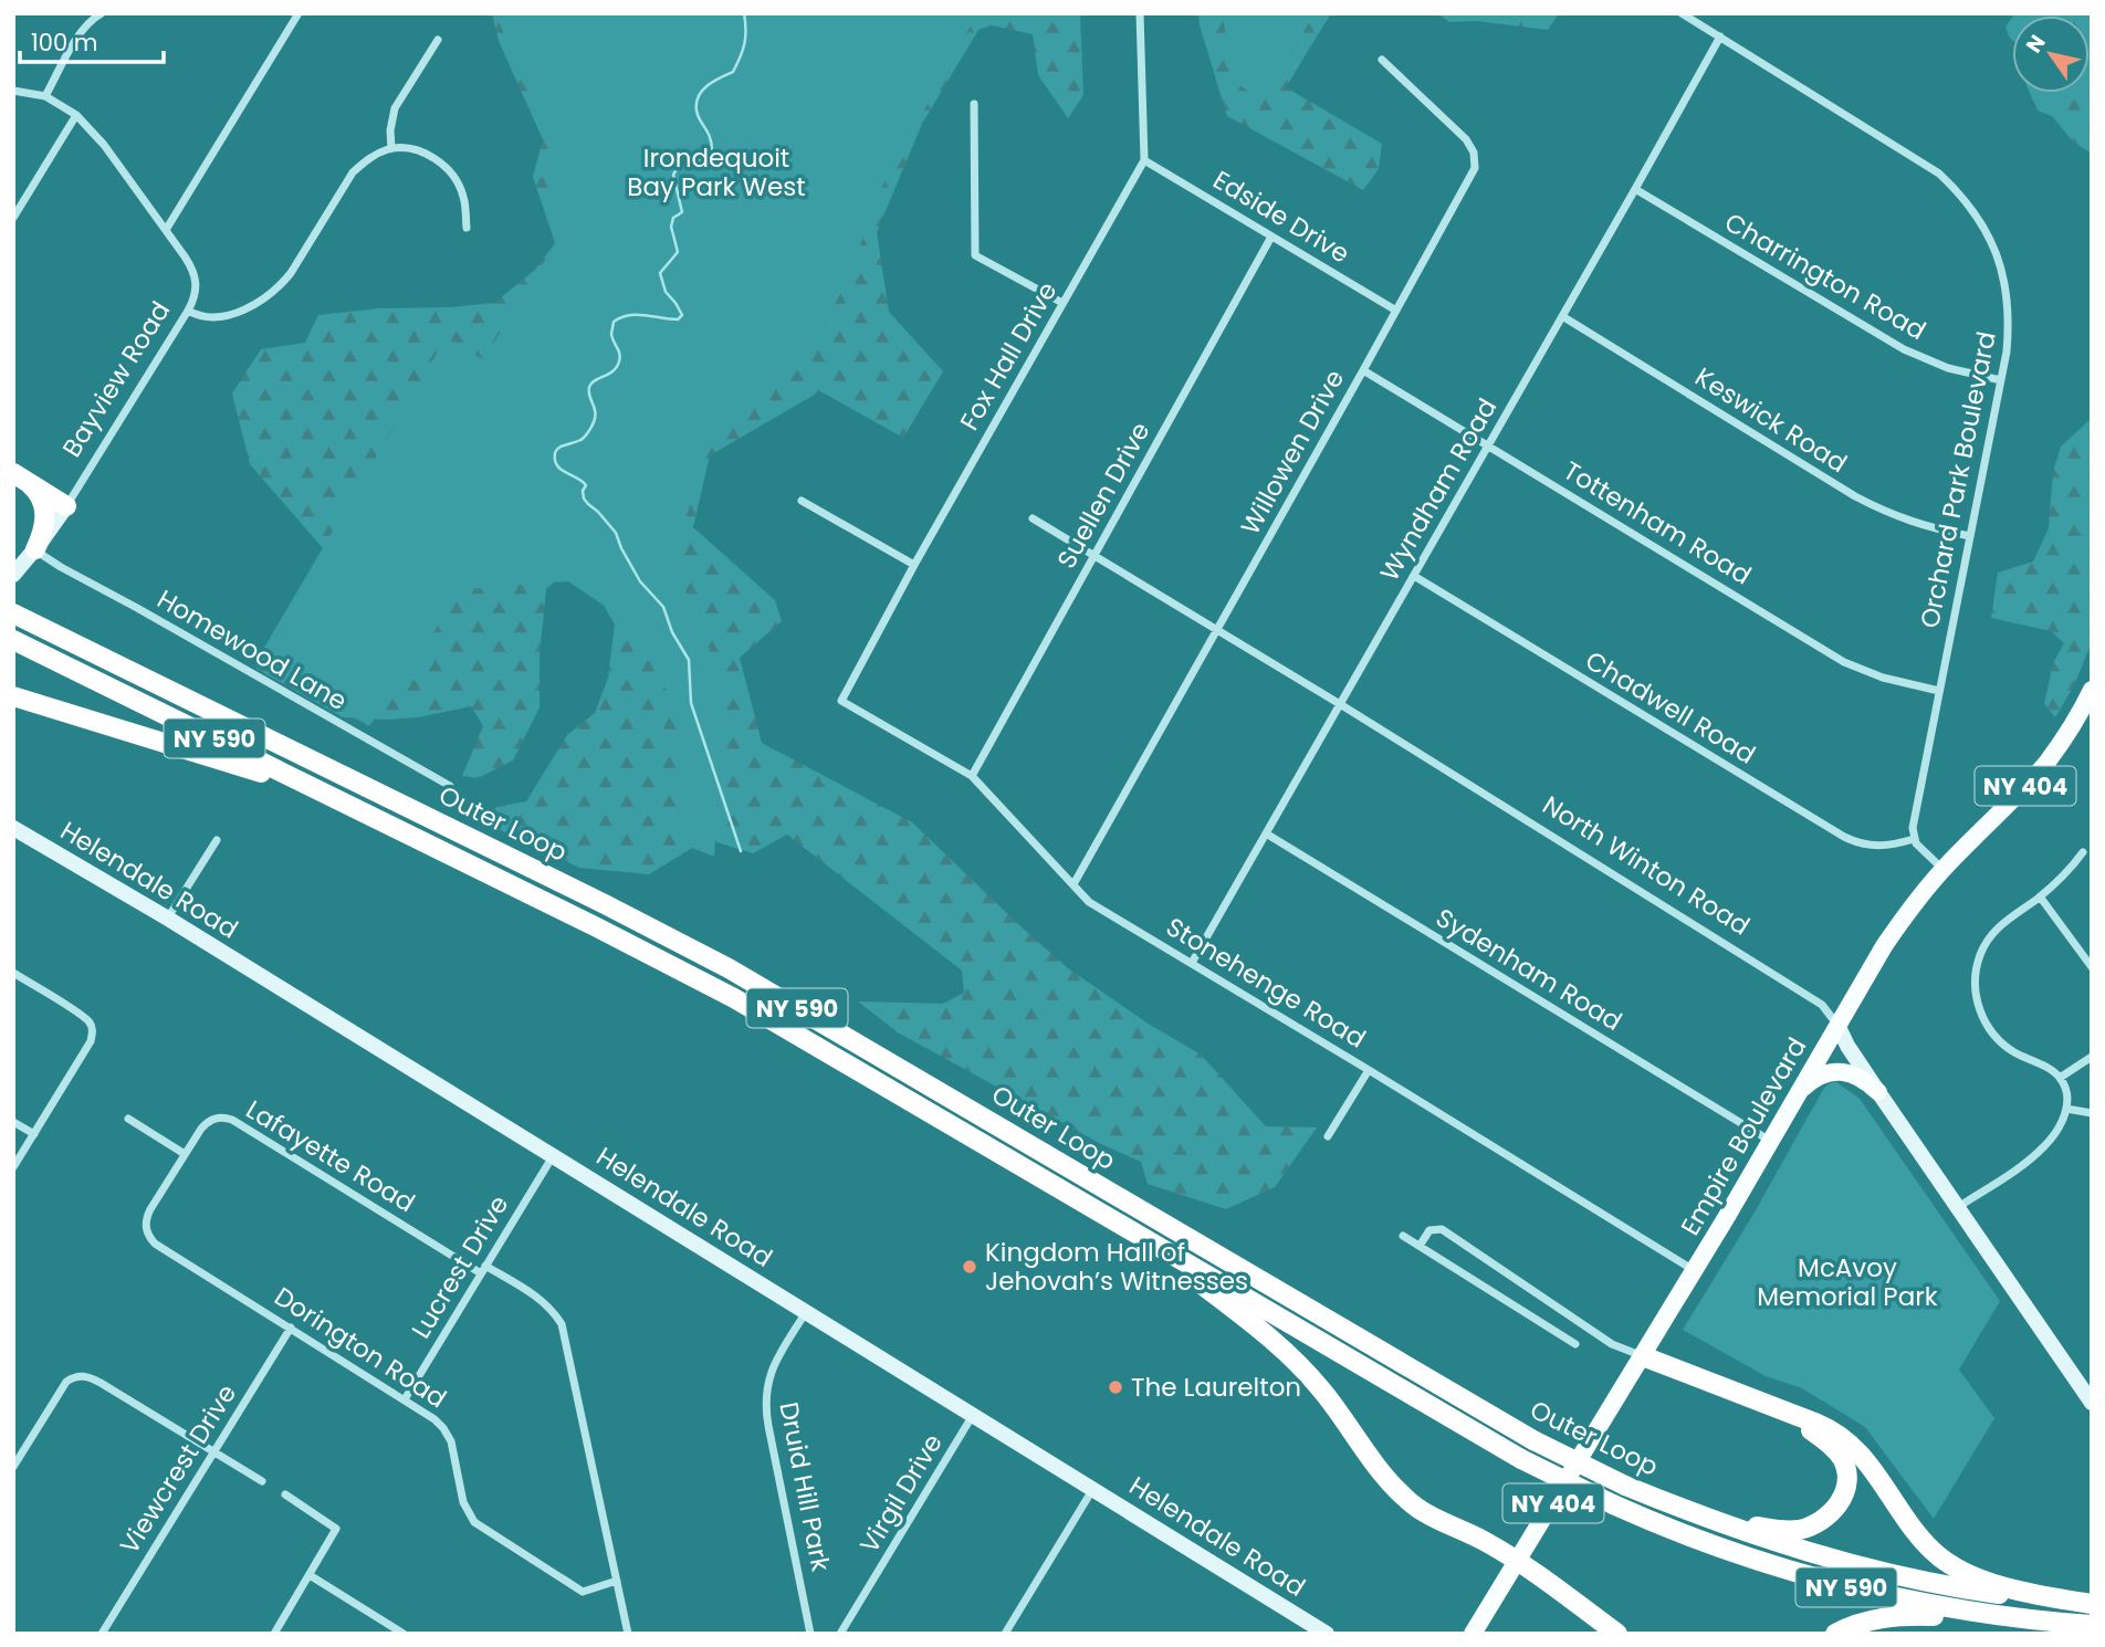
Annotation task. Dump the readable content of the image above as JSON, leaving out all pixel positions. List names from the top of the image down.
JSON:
{
  "streets": {
    "highway": ["NY 590", "Outer Loop"],
    "main road": ["NY 404", "Empire Boulevard"],
    "street": [
      "Edside Drive",
      "Charrington Road",
      "Fox Hall Drive",
      "Bayview Road",
      "Keswick Road",
      "Willowen Drive",
      "Orchard Park Boulevard",
      "Wyndham Road",
      "Suellen Drive",
      "Tottenham Road",
      "Homewood Lane",
      "Chadwell Road",
      "North Winton Road",
      "Helendale Road",
      "Sydenham Road",
      "Stonehenge Road",
      "Lafayette Road",
      "Lucrest Drive",
      "Dorington Road",
      "Viewcrest Drive",
      "Druid Hill Park",
      "Virgil Drive"
    ]
  },
  "crossings": [
    ["Edside Drive", "Fox Hall Drive"],
    ["Edside Drive", "Willowen Drive"],
    ["Edside Drive", "Suellen Drive"],
    ["Charrington Road", "Orchard Park Boulevard"],
    ["Charrington Road", "Wyndham Road"],
    ["Fox Hall Drive", "Stonehenge Road"],
    ["Bayview Road", "Homewood Lane"],
    ["Keswick Road", "Orchard Park Boulevard"],
    ["Keswick Road", "Wyndham Road"],
    ["Willowen Drive", "Tottenham Road"],
    ["Willowen Drive", "North Winton Road"],
    ["Willowen Drive", "Stonehenge Road"],
    ["Orchard Park Boulevard", "Wyndham Road"],
    ["Orchard Park Boulevard", "Tottenham Road"],
    ["Orchard Park Boulevard", "Chadwell Road"],
    ["Wyndham Road", "Tottenham Road"],
    ["Wyndham Road", "Chadwell Road"],
    ["Wyndham Road", "North Winton Road"],
    ["Wyndham Road", "Sydenham Road"],
    ["Wyndham Road", "Stonehenge Road"],
    ["Suellen Drive", "North Winton Road"],
    ["Suellen Drive", "Stonehenge Road"],
    ["North Winton Road", "Empire Boulevard"],
    ["Helendale Road", "Lucrest Drive"],
    ["Helendale Road", "Druid Hill Park"],
    ["Helendale Road", "Virgil Drive"],
    ["Sydenham Road", "Empire Boulevard"],
    ["Stonehenge Road", "Empire Boulevard"],
    ["Lafayette Road", "Lucrest Drive"],
    ["Lafayette Road", "Dorington Road"],
    ["Lucrest Drive", "Dorington Road"],
    ["Dorington Road", "Viewcrest Drive"]
  ],
  "parks": ["Irondequoit Bay Park West", "McAvoy Memorial Park"],
  "places": ["Kingdom Hall of Jehovah’s Witnesses", "The Laurelton"],
  "scale_bar": "100 m",
  "north": "top left"
}
